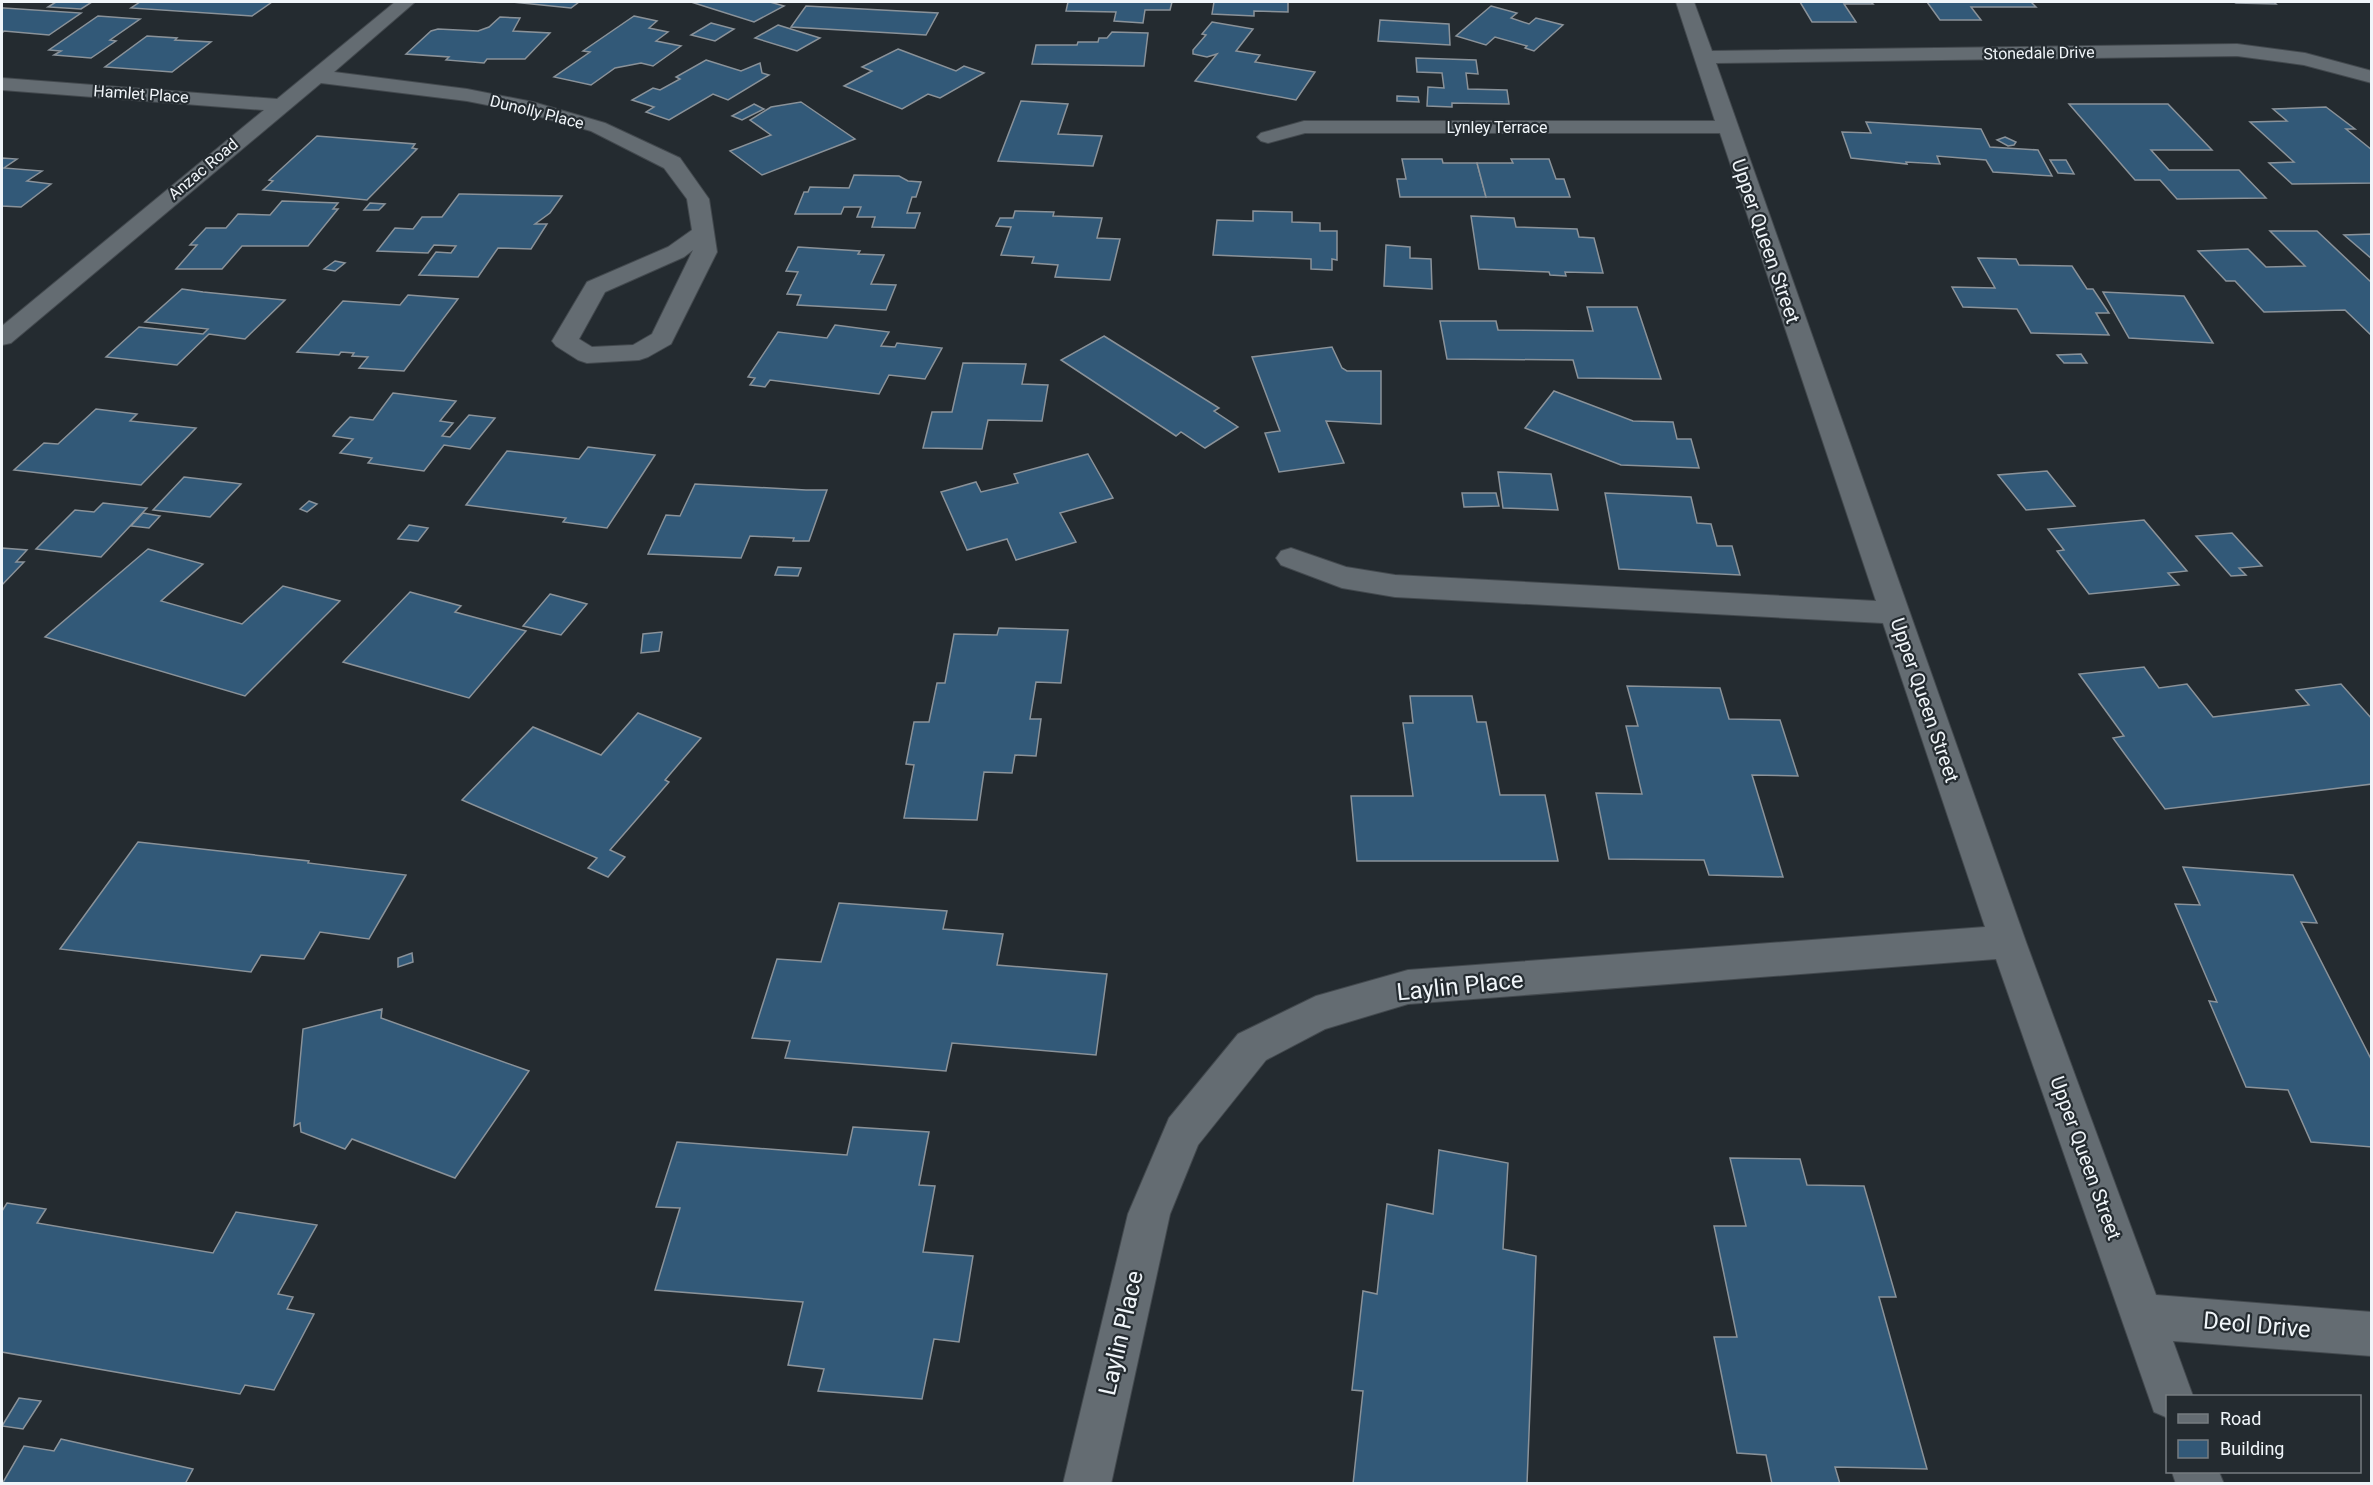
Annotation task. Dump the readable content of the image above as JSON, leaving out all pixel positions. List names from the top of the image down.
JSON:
{
  "streets": {
    "street": [
      "Stonedale Drive",
      "Hamlet Place",
      "Dunolly Place",
      "Lynley Terrace",
      "Anzac Road",
      "Upper Queen Street",
      "Laylin Place",
      "Deol Drive"
    ]
  },
  "crossings": [
    ["Stonedale Drive", "Upper Queen Street"],
    ["Hamlet Place", "Anzac Road"],
    ["Dunolly Place", "Anzac Road"],
    ["Lynley Terrace", "Upper Queen Street"],
    ["Upper Queen Street", "Laylin Place"],
    ["Upper Queen Street", "Deol Drive"]
  ],
  "legend": ["Road", "Building"]
}
